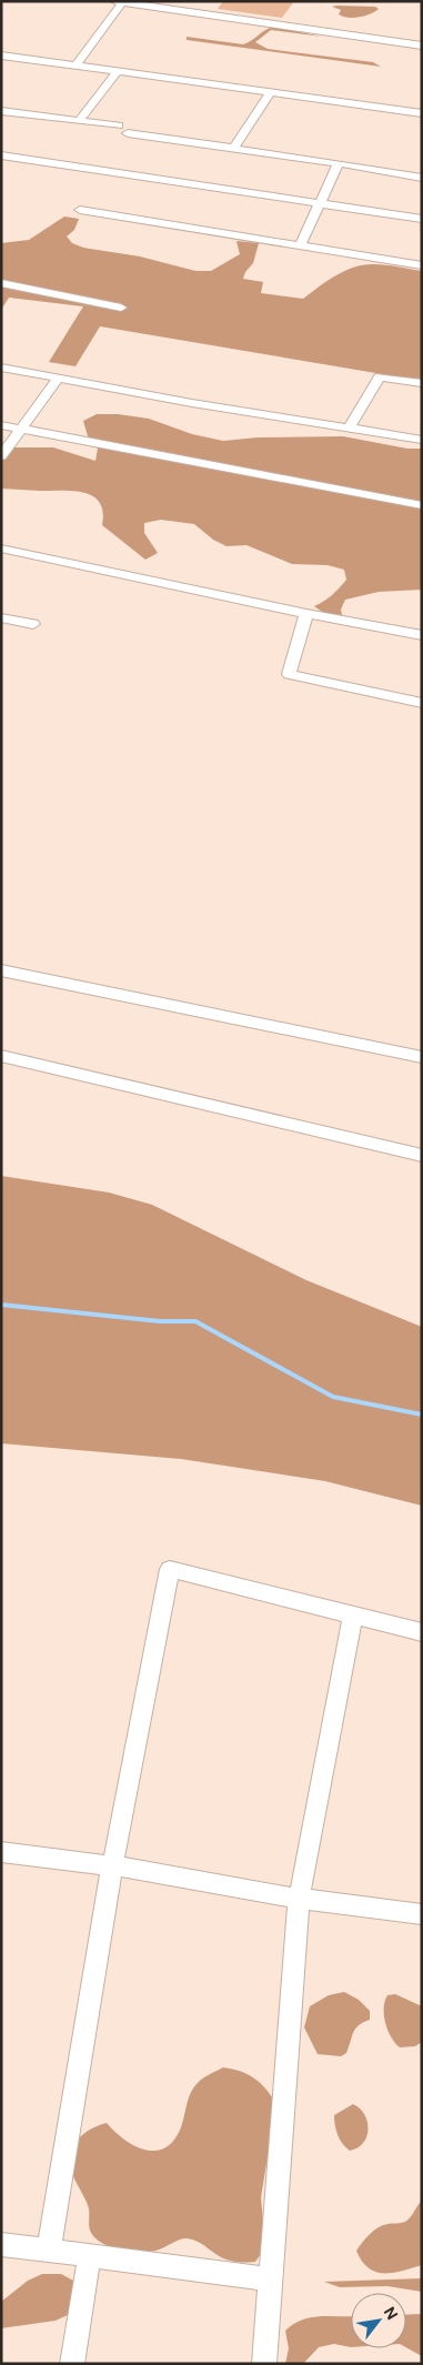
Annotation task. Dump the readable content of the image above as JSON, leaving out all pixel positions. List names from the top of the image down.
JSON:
{
  "north": "top right"
}
